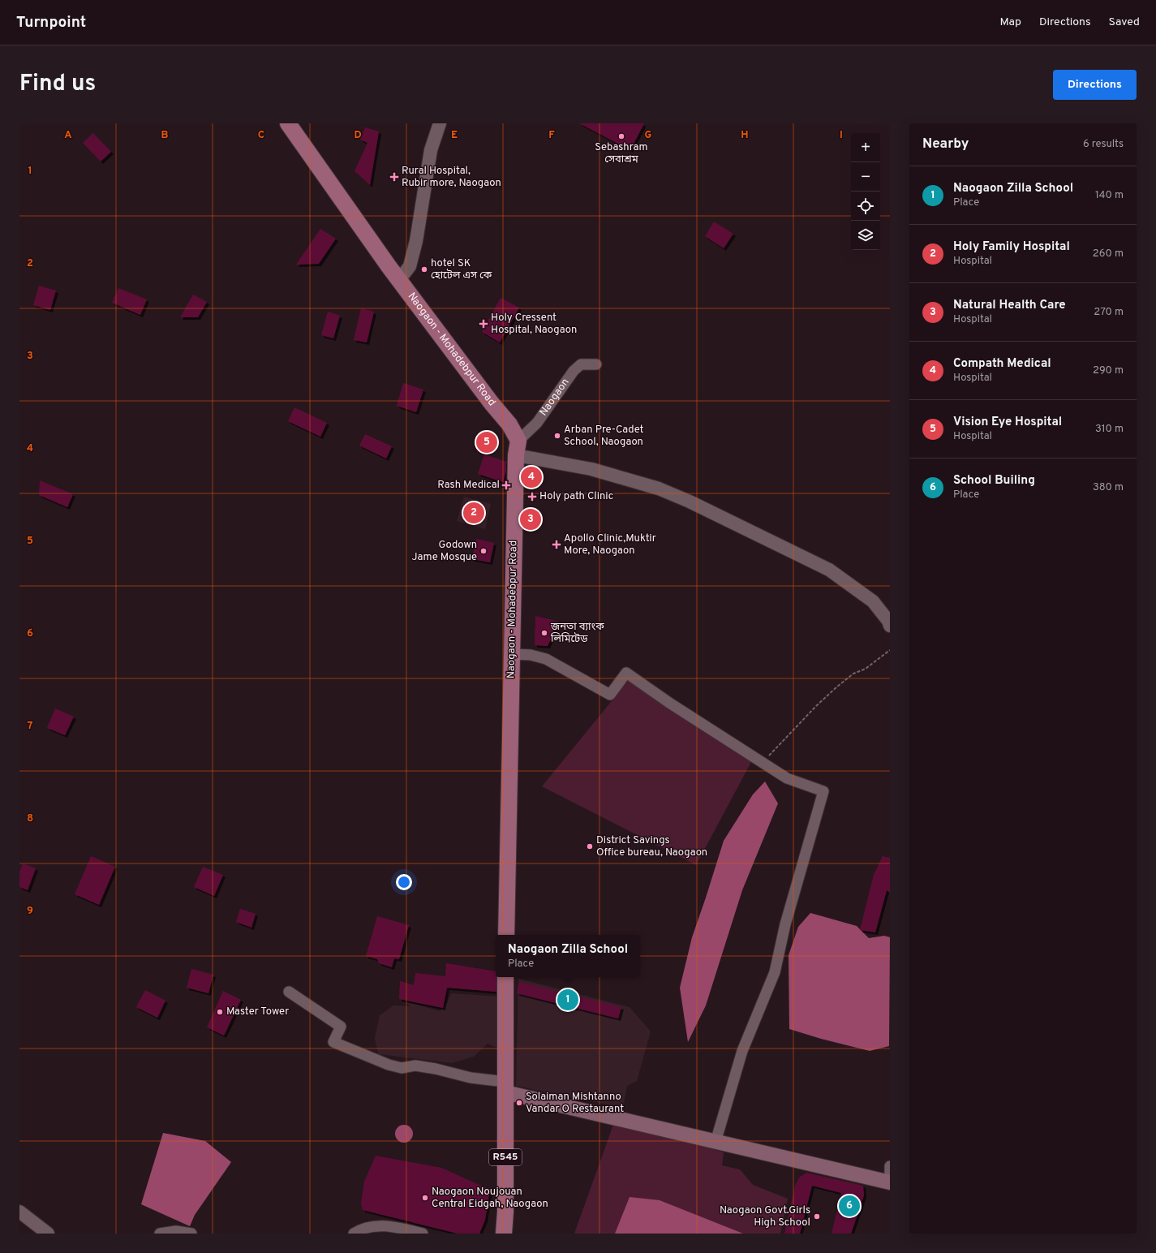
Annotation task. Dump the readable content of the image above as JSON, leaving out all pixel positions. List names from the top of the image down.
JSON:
{
  "streets": {
    "main road": ["Naogaon - Mohadebpur Road", "R545"],
    "street": ["Naogaon"]
  },
  "crossings": [
    ["Naogaon - Mohadebpur Road", "Naogaon"]
  ],
  "places": {
    "other": [
      "Sebashram সেবাশ্রম",
      "hotel SK হোটেল এস কে",
      "Arban Pre-Cadet School, Naogaon",
      "Godown Jame Mosque",
      "জনতা ব্যাংক লিমিটেড",
      "District Savings Office bureau, Naogaon",
      "Master Tower",
      "Solaiman Mishtanno Vandar O Restaurant",
      "Naogaon Noujouan Central Eidgah, Naogaon",
      "Naogaon Govt.Girls High School"
    ],
    "health": [
      "Rural Hospital, Rubir more, Naogaon",
      "Holy Cressent Hospital, Naogaon",
      "Rash Medical",
      "Holy path Clinic",
      "Apollo Clinic,Muktir More, Naogaon"
    ]
  },
  "page": {
    "header": "Turnpoint",
    "nav": ["Map", "Directions", "Saved"],
    "title": "Find us",
    "buttons": "Directions",
    "heading": ["Nearby", "6 results"],
    "map_buttons": ["+", "−"],
    "list": [
      {
        "mark": "1",
        "name": "Naogaon Zilla School",
        "note": "Place",
        "value": "140 m"
      },
      {
        "mark": "2",
        "name": "Holy Family Hospital",
        "note": "Hospital",
        "value": "260 m"
      },
      {
        "mark": "3",
        "name": "Natural Health Care",
        "note": "Hospital",
        "value": "270 m"
      },
      {
        "mark": "4",
        "name": "Compath Medical",
        "note": "Hospital",
        "value": "290 m"
      },
      {
        "mark": "5",
        "name": "Vision Eye Hospital",
        "note": "Hospital",
        "value": "310 m"
      },
      {
        "mark": "6",
        "name": "School Builing",
        "note": "Place",
        "value": "380 m"
      }
    ],
    "pins": [
      "5",
      "4",
      "2",
      "3",
      "1",
      "6"
    ],
    "popup": ["Naogaon Zilla School", "Place"]
  },
  "grid": {
    "columns": [
      "A",
      "B",
      "C",
      "D",
      "E",
      "F",
      "G",
      "H",
      "I"
    ],
    "rows": [
      "1",
      "2",
      "3",
      "4",
      "5",
      "6",
      "7",
      "8",
      "9"
    ]
  }
}
